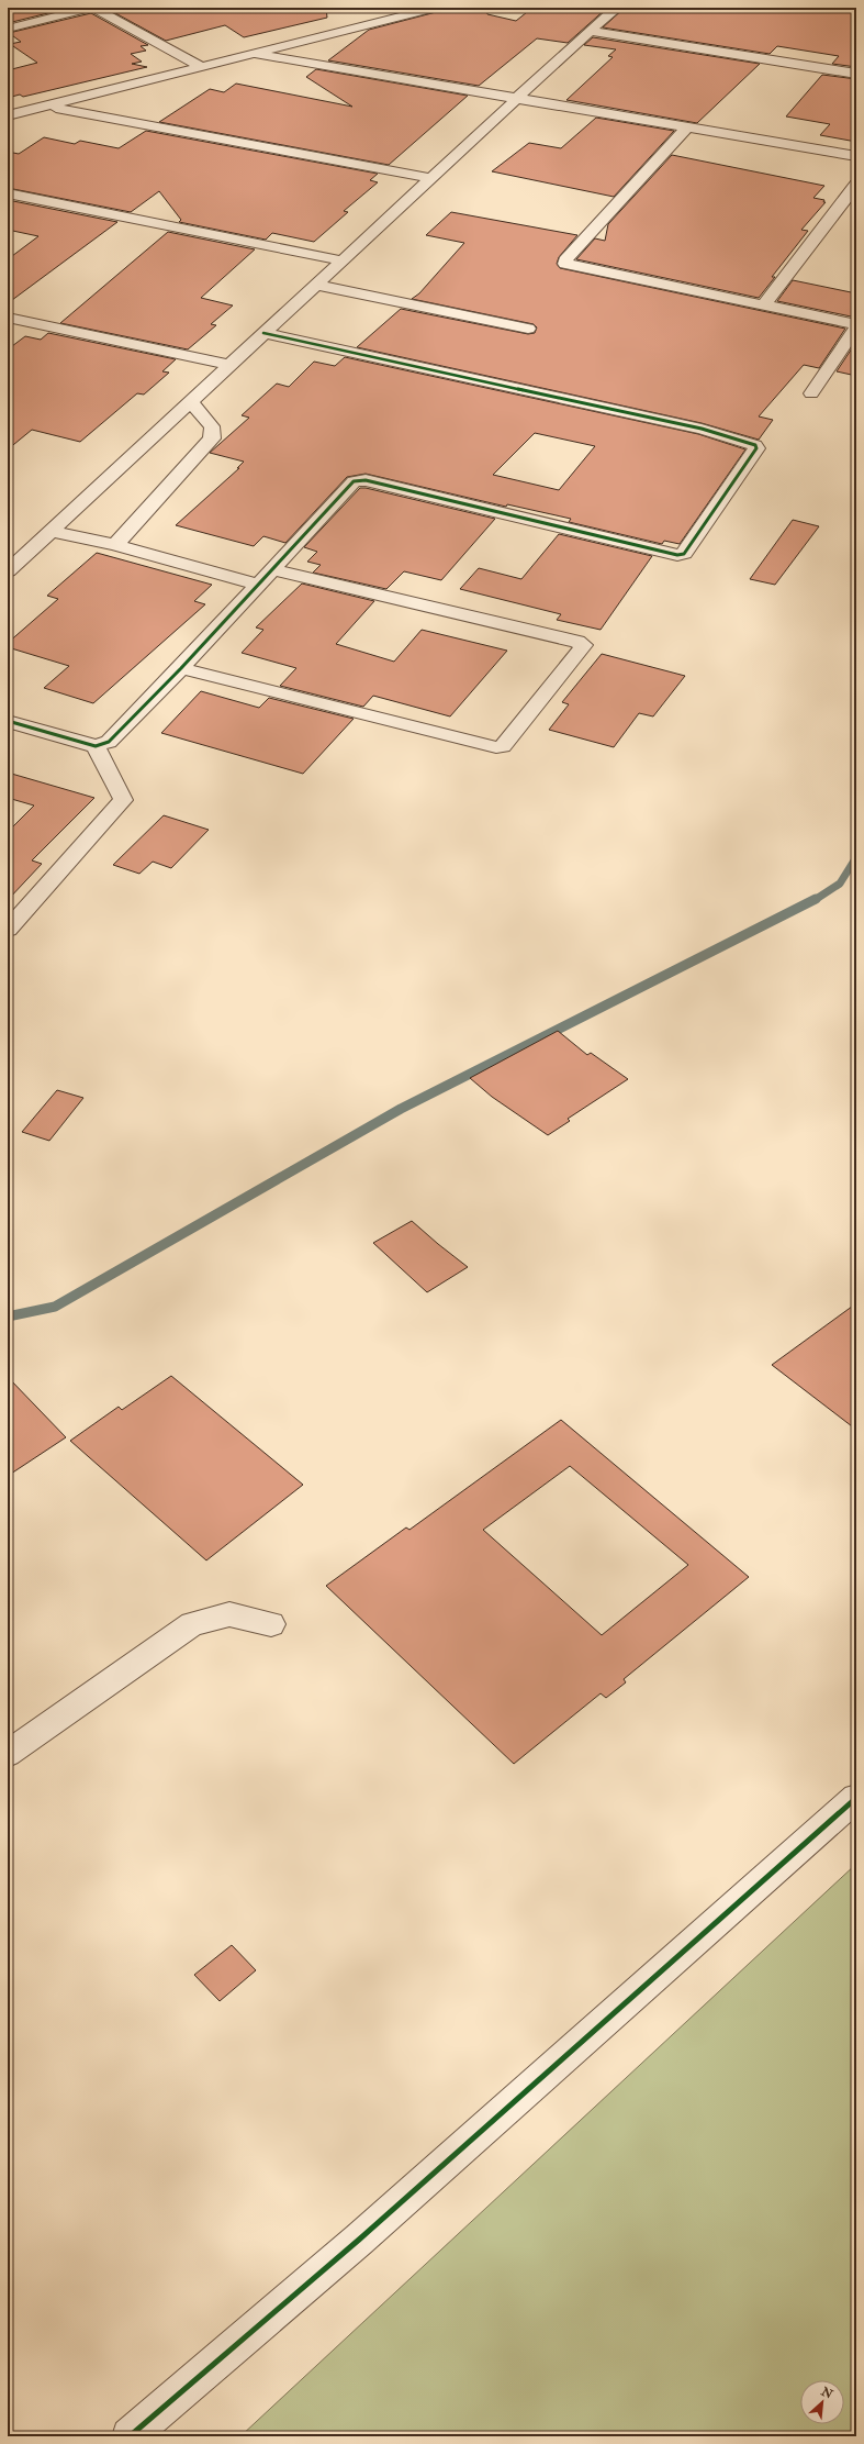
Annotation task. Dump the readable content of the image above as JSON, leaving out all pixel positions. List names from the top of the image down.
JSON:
{
  "north": "top right"
}
